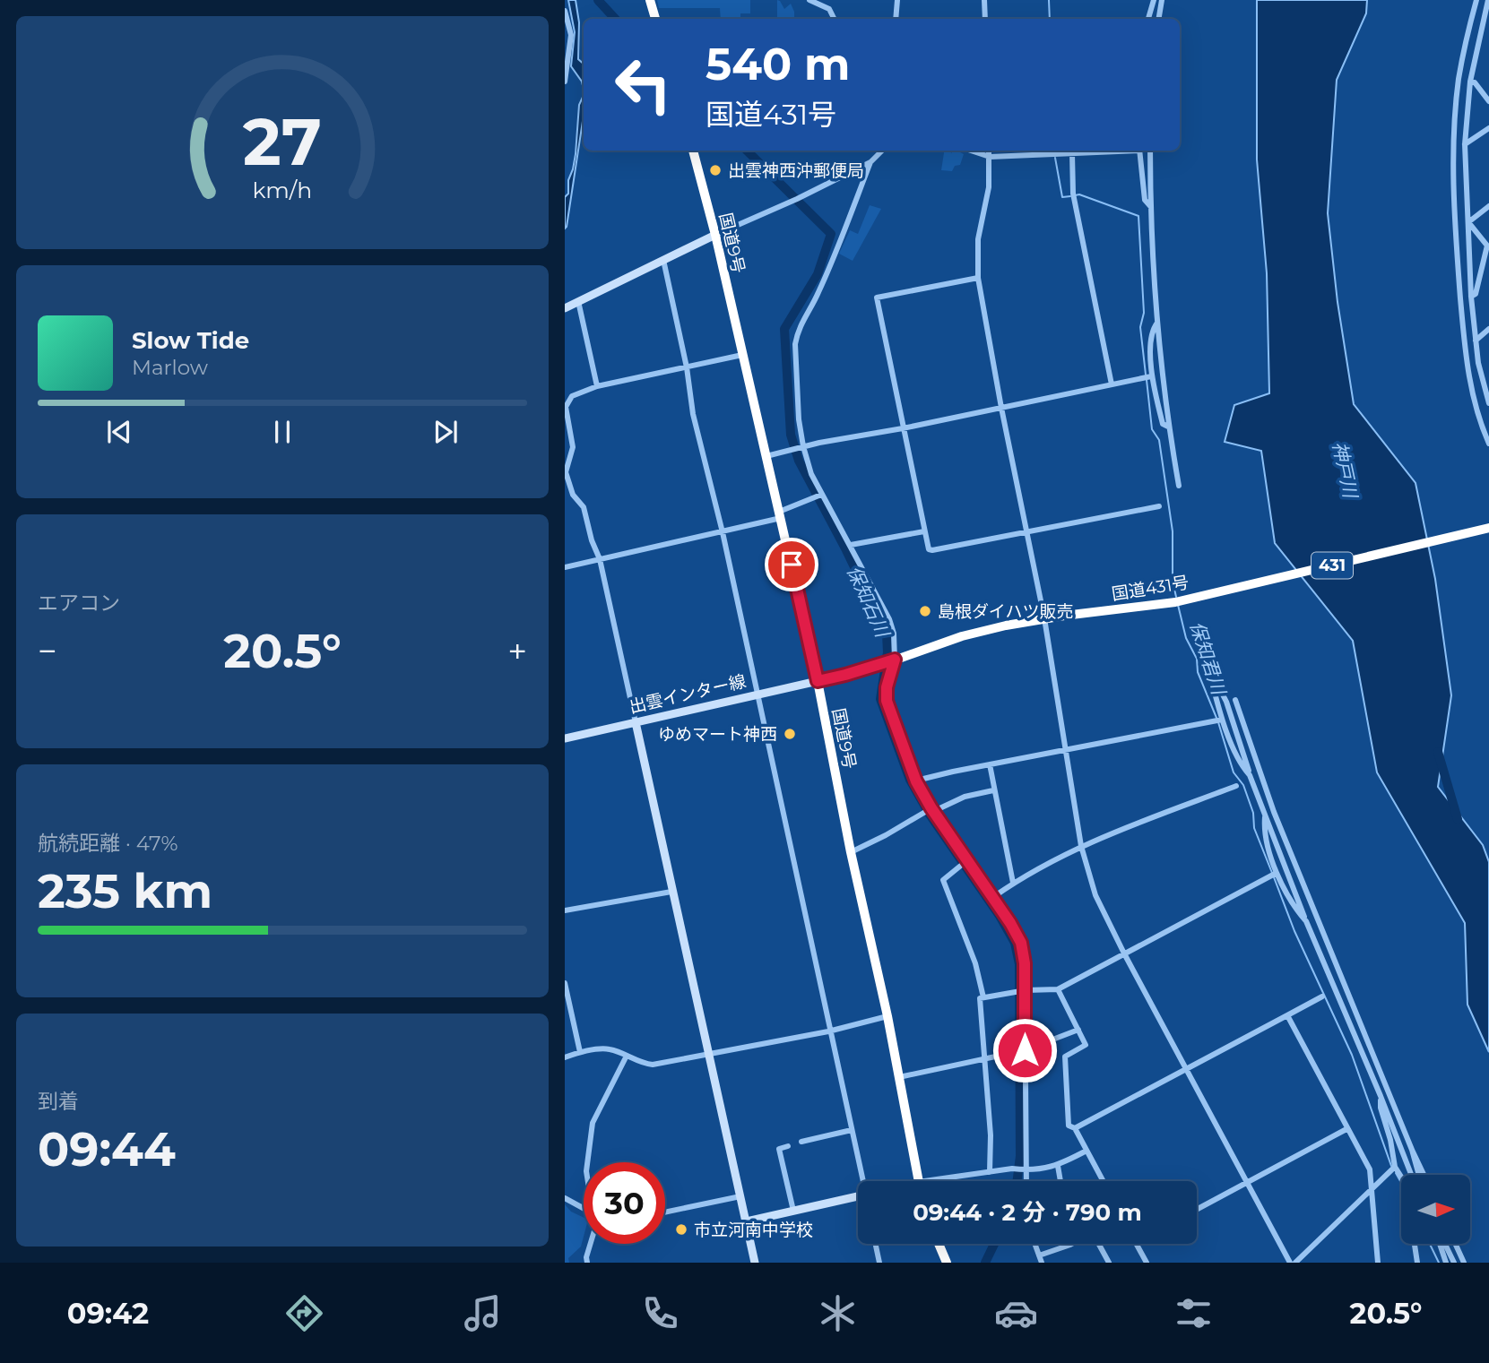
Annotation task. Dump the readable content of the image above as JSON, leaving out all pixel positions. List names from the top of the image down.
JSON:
{
  "streets": {
    "highway": ["国道9号", "431", "国道431号"],
    "street": ["出雲インター線"]
  },
  "crossings": [
    ["国道9号", "国道431号"],
    ["国道9号", "出雲インター線"],
    ["国道431号", "出雲インター線"]
  ],
  "water": ["神戸川", "保知石川", "保知君川"],
  "places": [
    "出雲神西沖郵便局",
    "島根ダイハツ販売",
    "ゆめマート神西",
    "市立河南中学校"
  ],
  "north": "right",
  "page": {
    "turn": ["540 m", "国道431号"],
    "song": ["Slow Tide", "Marlow"],
    "tile": [
      "エアコン",
      ["航続距離 · 47%", "235 km"],
      ["到着", "09:44"]
    ],
    "heat": ["−", "20.5°", "+"],
    "limit": "30",
    "trip": "09:44 · 2 分 · 790 m",
    "tabs": ["09:42", "20.5°"],
    "gauge": ["27", "km/h"]
  }
}
